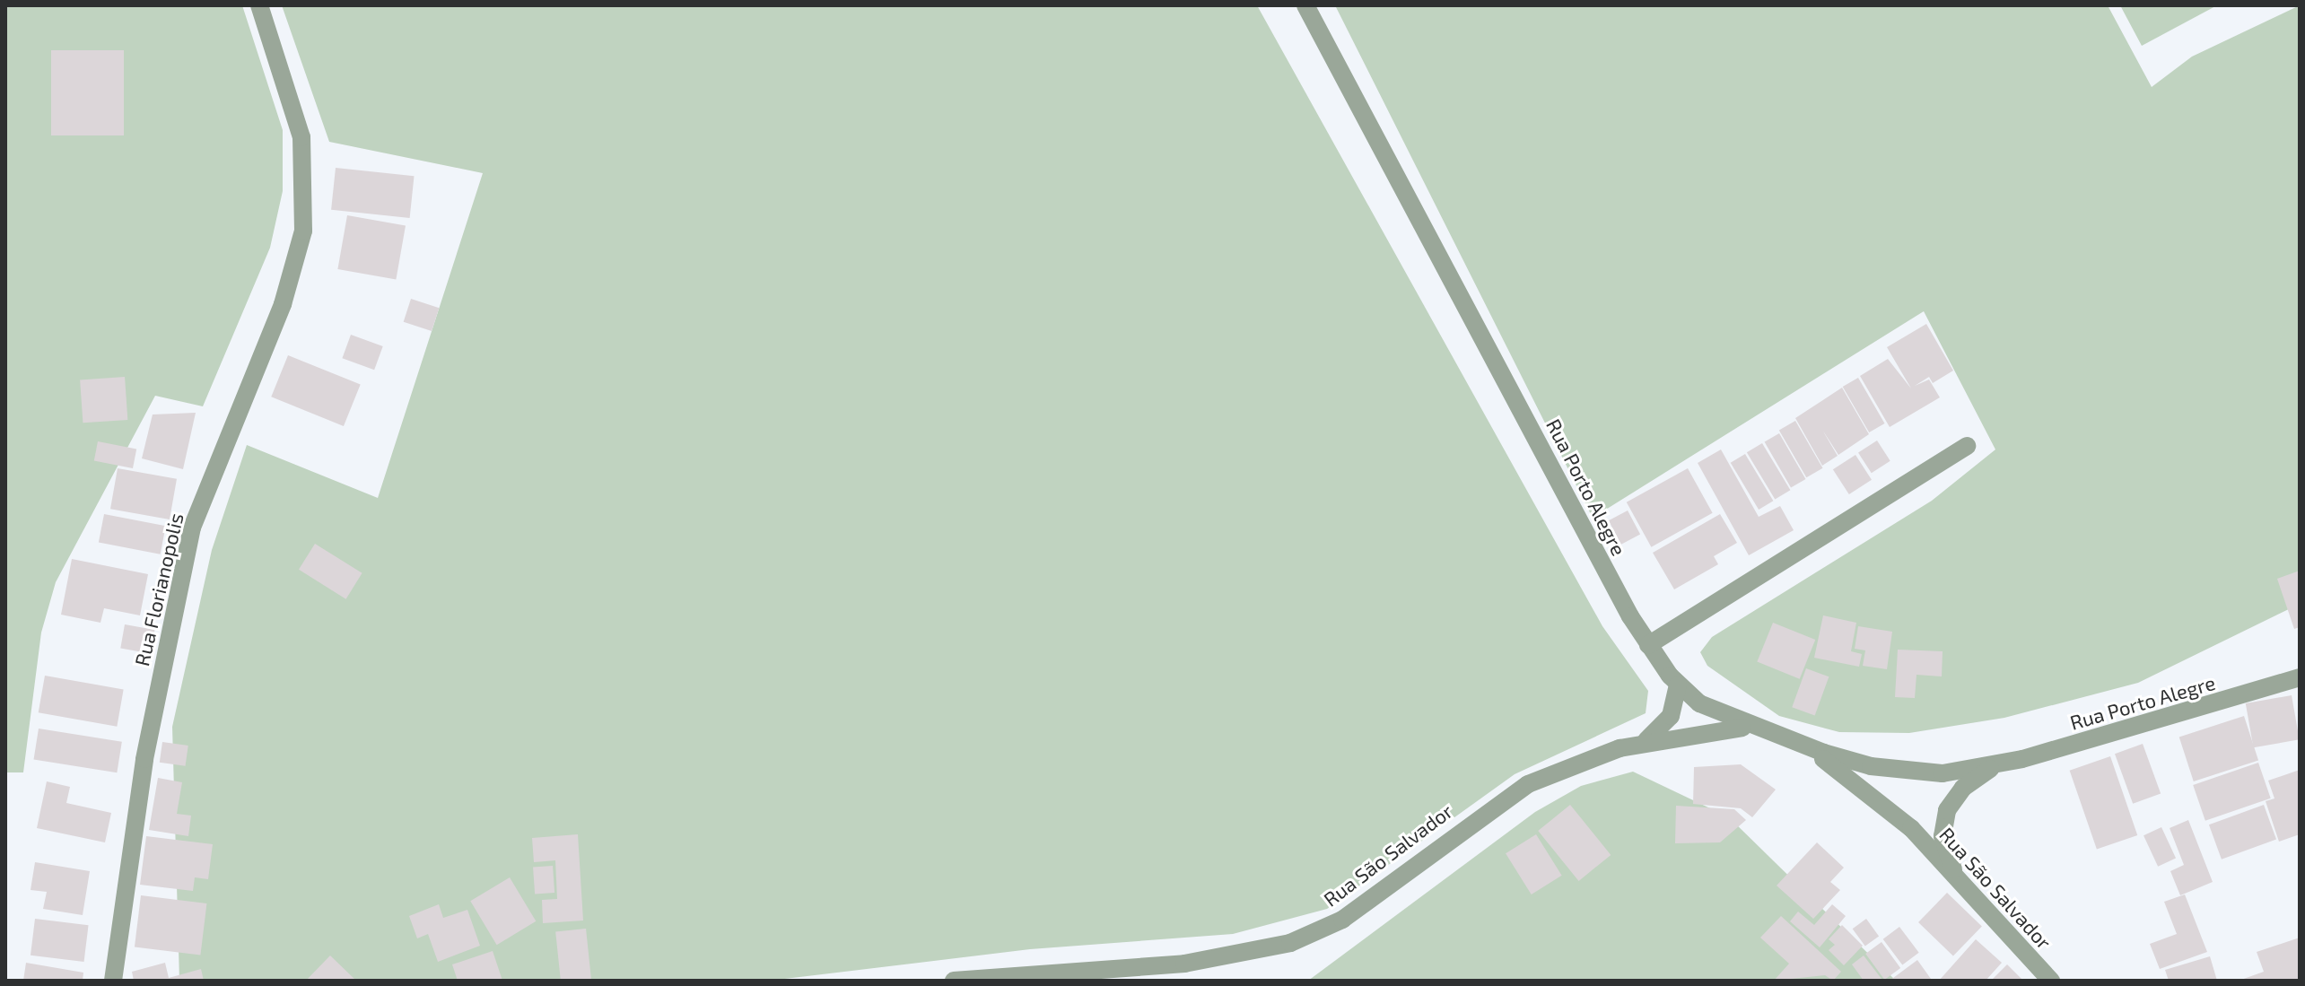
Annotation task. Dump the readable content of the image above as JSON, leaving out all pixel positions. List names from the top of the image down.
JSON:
{
  "streets": {
    "street": ["Rua Porto Alegre", "Rua Florianopolis", "Rua São Salvador"]
  },
  "crossings": [
    ["Rua Porto Alegre", "Rua São Salvador"]
  ]
}
